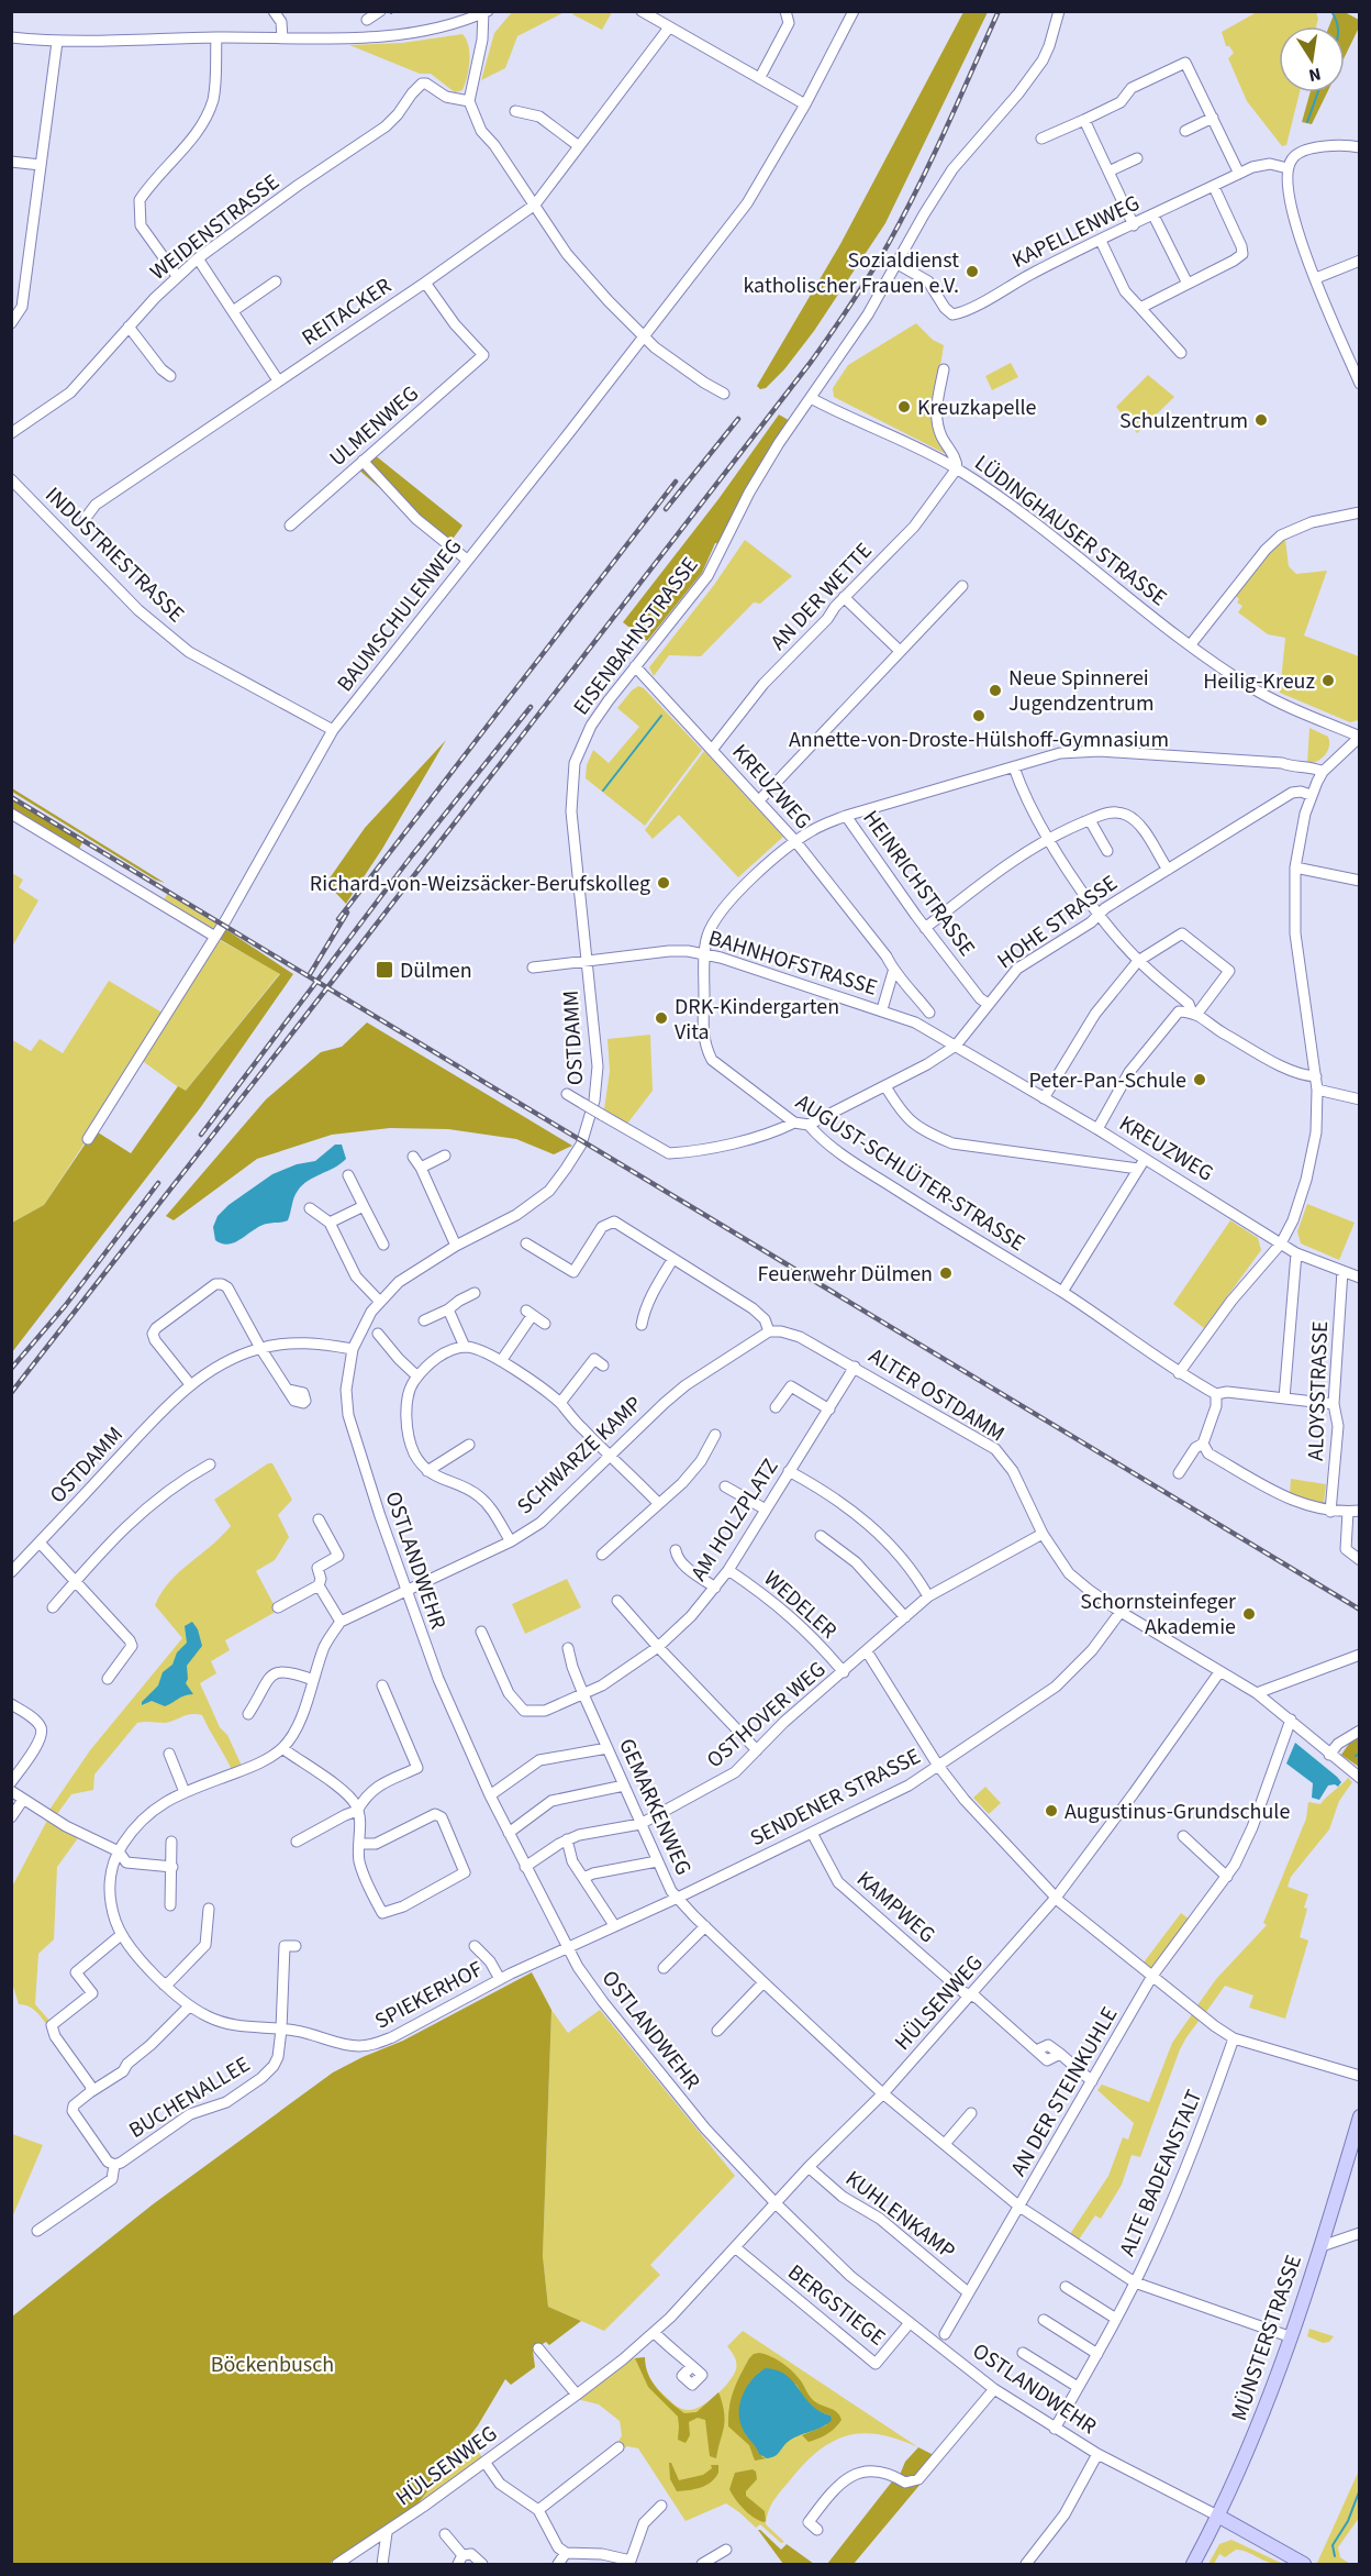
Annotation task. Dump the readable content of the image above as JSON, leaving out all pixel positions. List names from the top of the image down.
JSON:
{
  "streets": {
    "main road": ["MÜNSTERSTRASSE"],
    "street": [
      "WEIDENSTRASSE",
      "KAPELLENWEG",
      "REITACKER",
      "ULMENWEG",
      "LÜDINGHAUSER STRASSE",
      "INDUSTRIESTRASSE",
      "AN DER WETTE",
      "BAUMSCHULENWEG",
      "EISENBAHNSTRASSE",
      "KREUZWEG",
      "HEINRICHSTRASSE",
      "HOHE STRASSE",
      "BAHNHOFSTRASSE",
      "OSTDAMM",
      "AUGUST-SCHLÜTER-STRASSE",
      "ALOYSSTRASSE",
      "ALTER OSTDAMM",
      "SCHWARZE KAMP",
      "AM HOLZPLATZ",
      "OSTLANDWEHR",
      "WEDELER",
      "OSTHOVER WEG",
      "SENDENER STRASSE",
      "GEMARKENWEG",
      "KAMPWEG",
      "SPIEKERHOF",
      "HÜLSENWEG",
      "AN DER STEINKUHLE",
      "BUCHENALLEE",
      "ALTE BADEANSTALT",
      "KUHLENKAMP",
      "BERGSTIEGE"
    ]
  },
  "crossings": [
    ["REITACKER", "ULMENWEG"],
    ["LÜDINGHAUSER STRASSE", "AN DER WETTE"],
    ["LÜDINGHAUSER STRASSE", "EISENBAHNSTRASSE"],
    ["INDUSTRIESTRASSE", "BAUMSCHULENWEG"],
    ["AN DER WETTE", "KREUZWEG"],
    ["EISENBAHNSTRASSE", "KREUZWEG"],
    ["EISENBAHNSTRASSE", "BAHNHOFSTRASSE"],
    ["EISENBAHNSTRASSE", "OSTDAMM"],
    ["KREUZWEG", "HOHE STRASSE"],
    ["KREUZWEG", "BAHNHOFSTRASSE"],
    ["KREUZWEG", "AUGUST-SCHLÜTER-STRASSE"],
    ["KREUZWEG", "ALOYSSTRASSE"],
    ["HEINRICHSTRASSE", "HOHE STRASSE"],
    ["HEINRICHSTRASSE", "AUGUST-SCHLÜTER-STRASSE"],
    ["HOHE STRASSE", "BAHNHOFSTRASSE"],
    ["HOHE STRASSE", "AUGUST-SCHLÜTER-STRASSE"],
    ["BAHNHOFSTRASSE", "OSTDAMM"],
    ["BAHNHOFSTRASSE", "AUGUST-SCHLÜTER-STRASSE"],
    ["OSTDAMM", "OSTLANDWEHR"],
    ["ALTER OSTDAMM", "SCHWARZE KAMP"],
    ["ALTER OSTDAMM", "AM HOLZPLATZ"],
    ["ALTER OSTDAMM", "OSTHOVER WEG"],
    ["ALTER OSTDAMM", "SENDENER STRASSE"],
    ["ALTER OSTDAMM", "HÜLSENWEG"],
    ["ALTER OSTDAMM", "AN DER STEINKUHLE"],
    ["SCHWARZE KAMP", "OSTLANDWEHR"],
    ["AM HOLZPLATZ", "WEDELER"],
    ["AM HOLZPLATZ", "GEMARKENWEG"],
    ["OSTLANDWEHR", "OSTHOVER WEG"],
    ["OSTLANDWEHR", "SENDENER STRASSE"],
    ["OSTLANDWEHR", "SPIEKERHOF"],
    ["OSTLANDWEHR", "HÜLSENWEG"],
    ["OSTLANDWEHR", "ALTE BADEANSTALT"],
    ["OSTLANDWEHR", "BERGSTIEGE"],
    ["OSTLANDWEHR", "MÜNSTERSTRASSE"],
    ["WEDELER", "OSTHOVER WEG"],
    ["OSTHOVER WEG", "GEMARKENWEG"],
    ["SENDENER STRASSE", "GEMARKENWEG"],
    ["SENDENER STRASSE", "KAMPWEG"],
    ["SENDENER STRASSE", "SPIEKERHOF"],
    ["GEMARKENWEG", "HÜLSENWEG"],
    ["GEMARKENWEG", "AN DER STEINKUHLE"],
    ["GEMARKENWEG", "ALTE BADEANSTALT"],
    ["GEMARKENWEG", "MÜNSTERSTRASSE"],
    ["KAMPWEG", "HÜLSENWEG"],
    ["KAMPWEG", "AN DER STEINKUHLE"],
    ["SPIEKERHOF", "BUCHENALLEE"],
    ["HÜLSENWEG", "KUHLENKAMP"],
    ["HÜLSENWEG", "BERGSTIEGE"],
    ["AN DER STEINKUHLE", "KUHLENKAMP"]
  ],
  "parks": ["Böckenbusch"],
  "places": {
    "other": [
      "Sozialdienst katholischer Frauen e.V.",
      "Kreuzkapelle",
      "Schulzentrum",
      "Heilig-Kreuz",
      "Neue Spinnerei Jugendzentrum",
      "Annette-von-Droste-Hülshoff-Gymnasium",
      "Richard-von-Weizsäcker-Berufskolleg",
      "DRK-Kindergarten Vita",
      "Peter-Pan-Schule",
      "Feuerwehr Dülmen",
      "Schornsteinfeger Akademie",
      "Augustinus-Grundschule"
    ],
    "transit": ["Dülmen"]
  },
  "north": "bottom"
}
